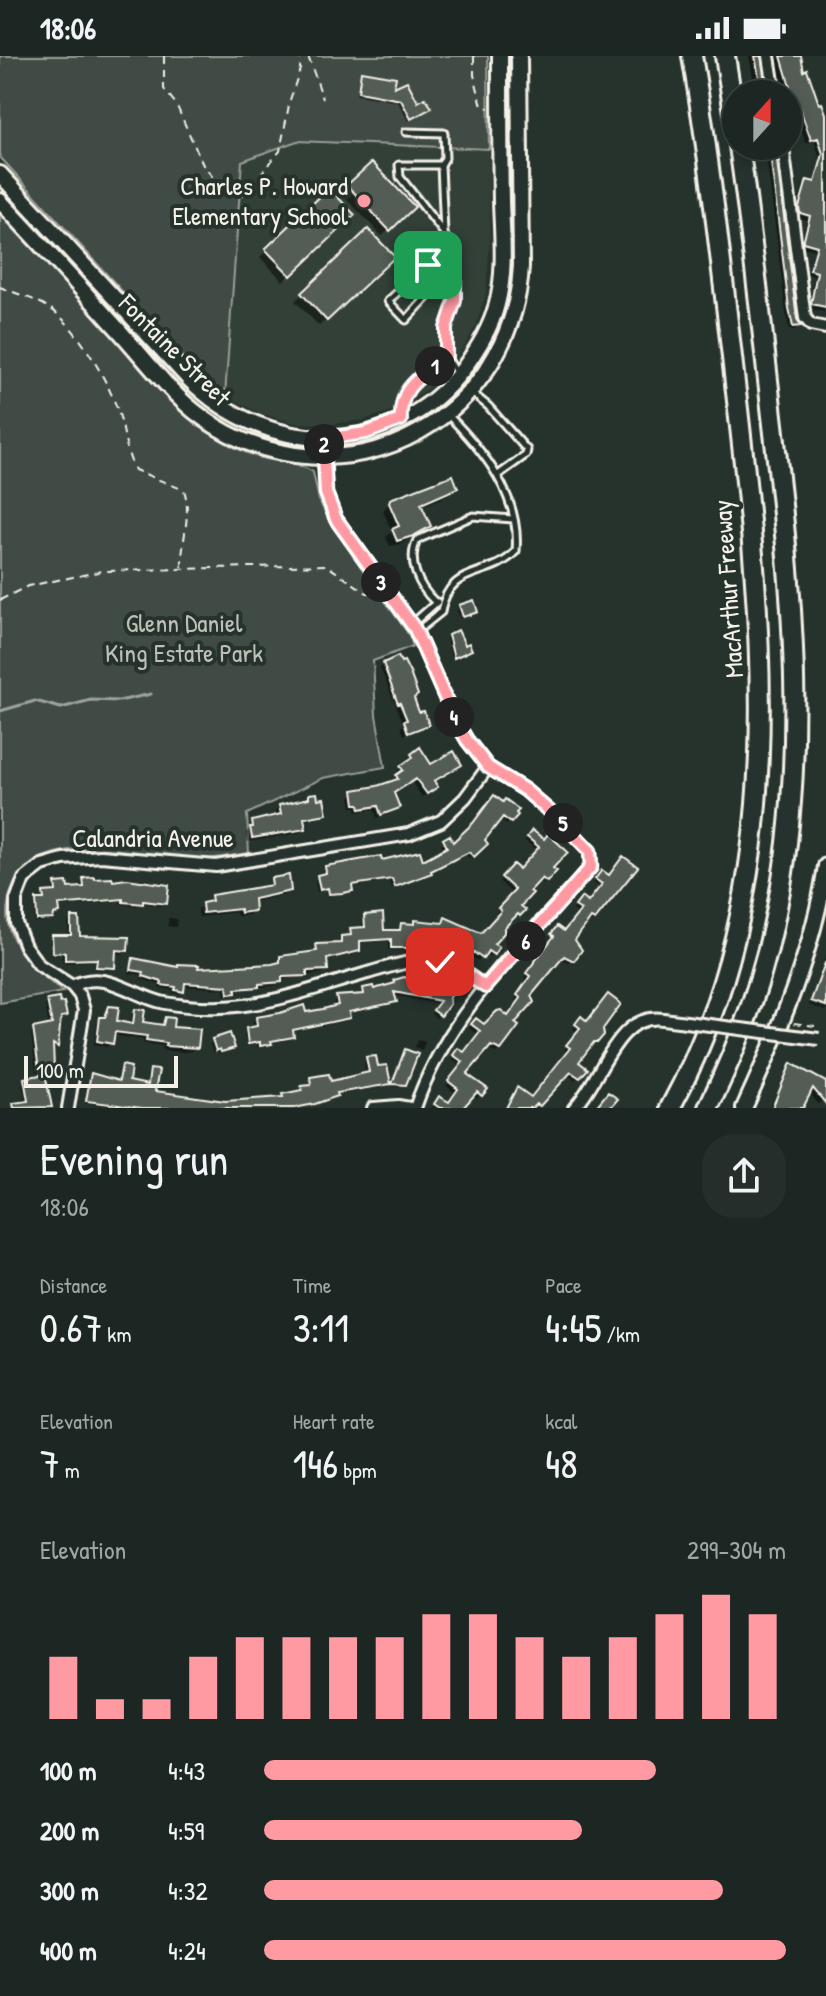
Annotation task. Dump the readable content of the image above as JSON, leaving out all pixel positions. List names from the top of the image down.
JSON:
{
  "streets": {
    "highway": ["MacArthur Freeway"],
    "street": ["Fontaine Street", "Calandria Avenue"]
  },
  "parks": ["Glenn Daniel King Estate Park"],
  "places": ["Charles P. Howard Elementary School"],
  "scale_bar": "100 m",
  "north": "top",
  "page": {
    "status": "18:06",
    "pins": [
      "1",
      "2",
      "3",
      "4",
      "5",
      "6"
    ],
    "scale": "100 m",
    "heading": ["Evening run", "18:06"],
    "stats": [
      ["Distance", "0.67 km"],
      ["Time", "3:11"],
      ["Pace", "4:45 /km"],
      ["Elevation", "7 m"],
      ["Heart rate", "146 bpm"],
      ["kcal", "48"]
    ],
    "chart": ["Elevation", "299–304 m"],
    "list": [
      {
        "name": "100 m",
        "note": "4:43"
      },
      {
        "name": "200 m",
        "note": "4:59"
      },
      {
        "name": "300 m",
        "note": "4:32"
      },
      {
        "name": "400 m",
        "note": "4:24"
      }
    ]
  }
}
